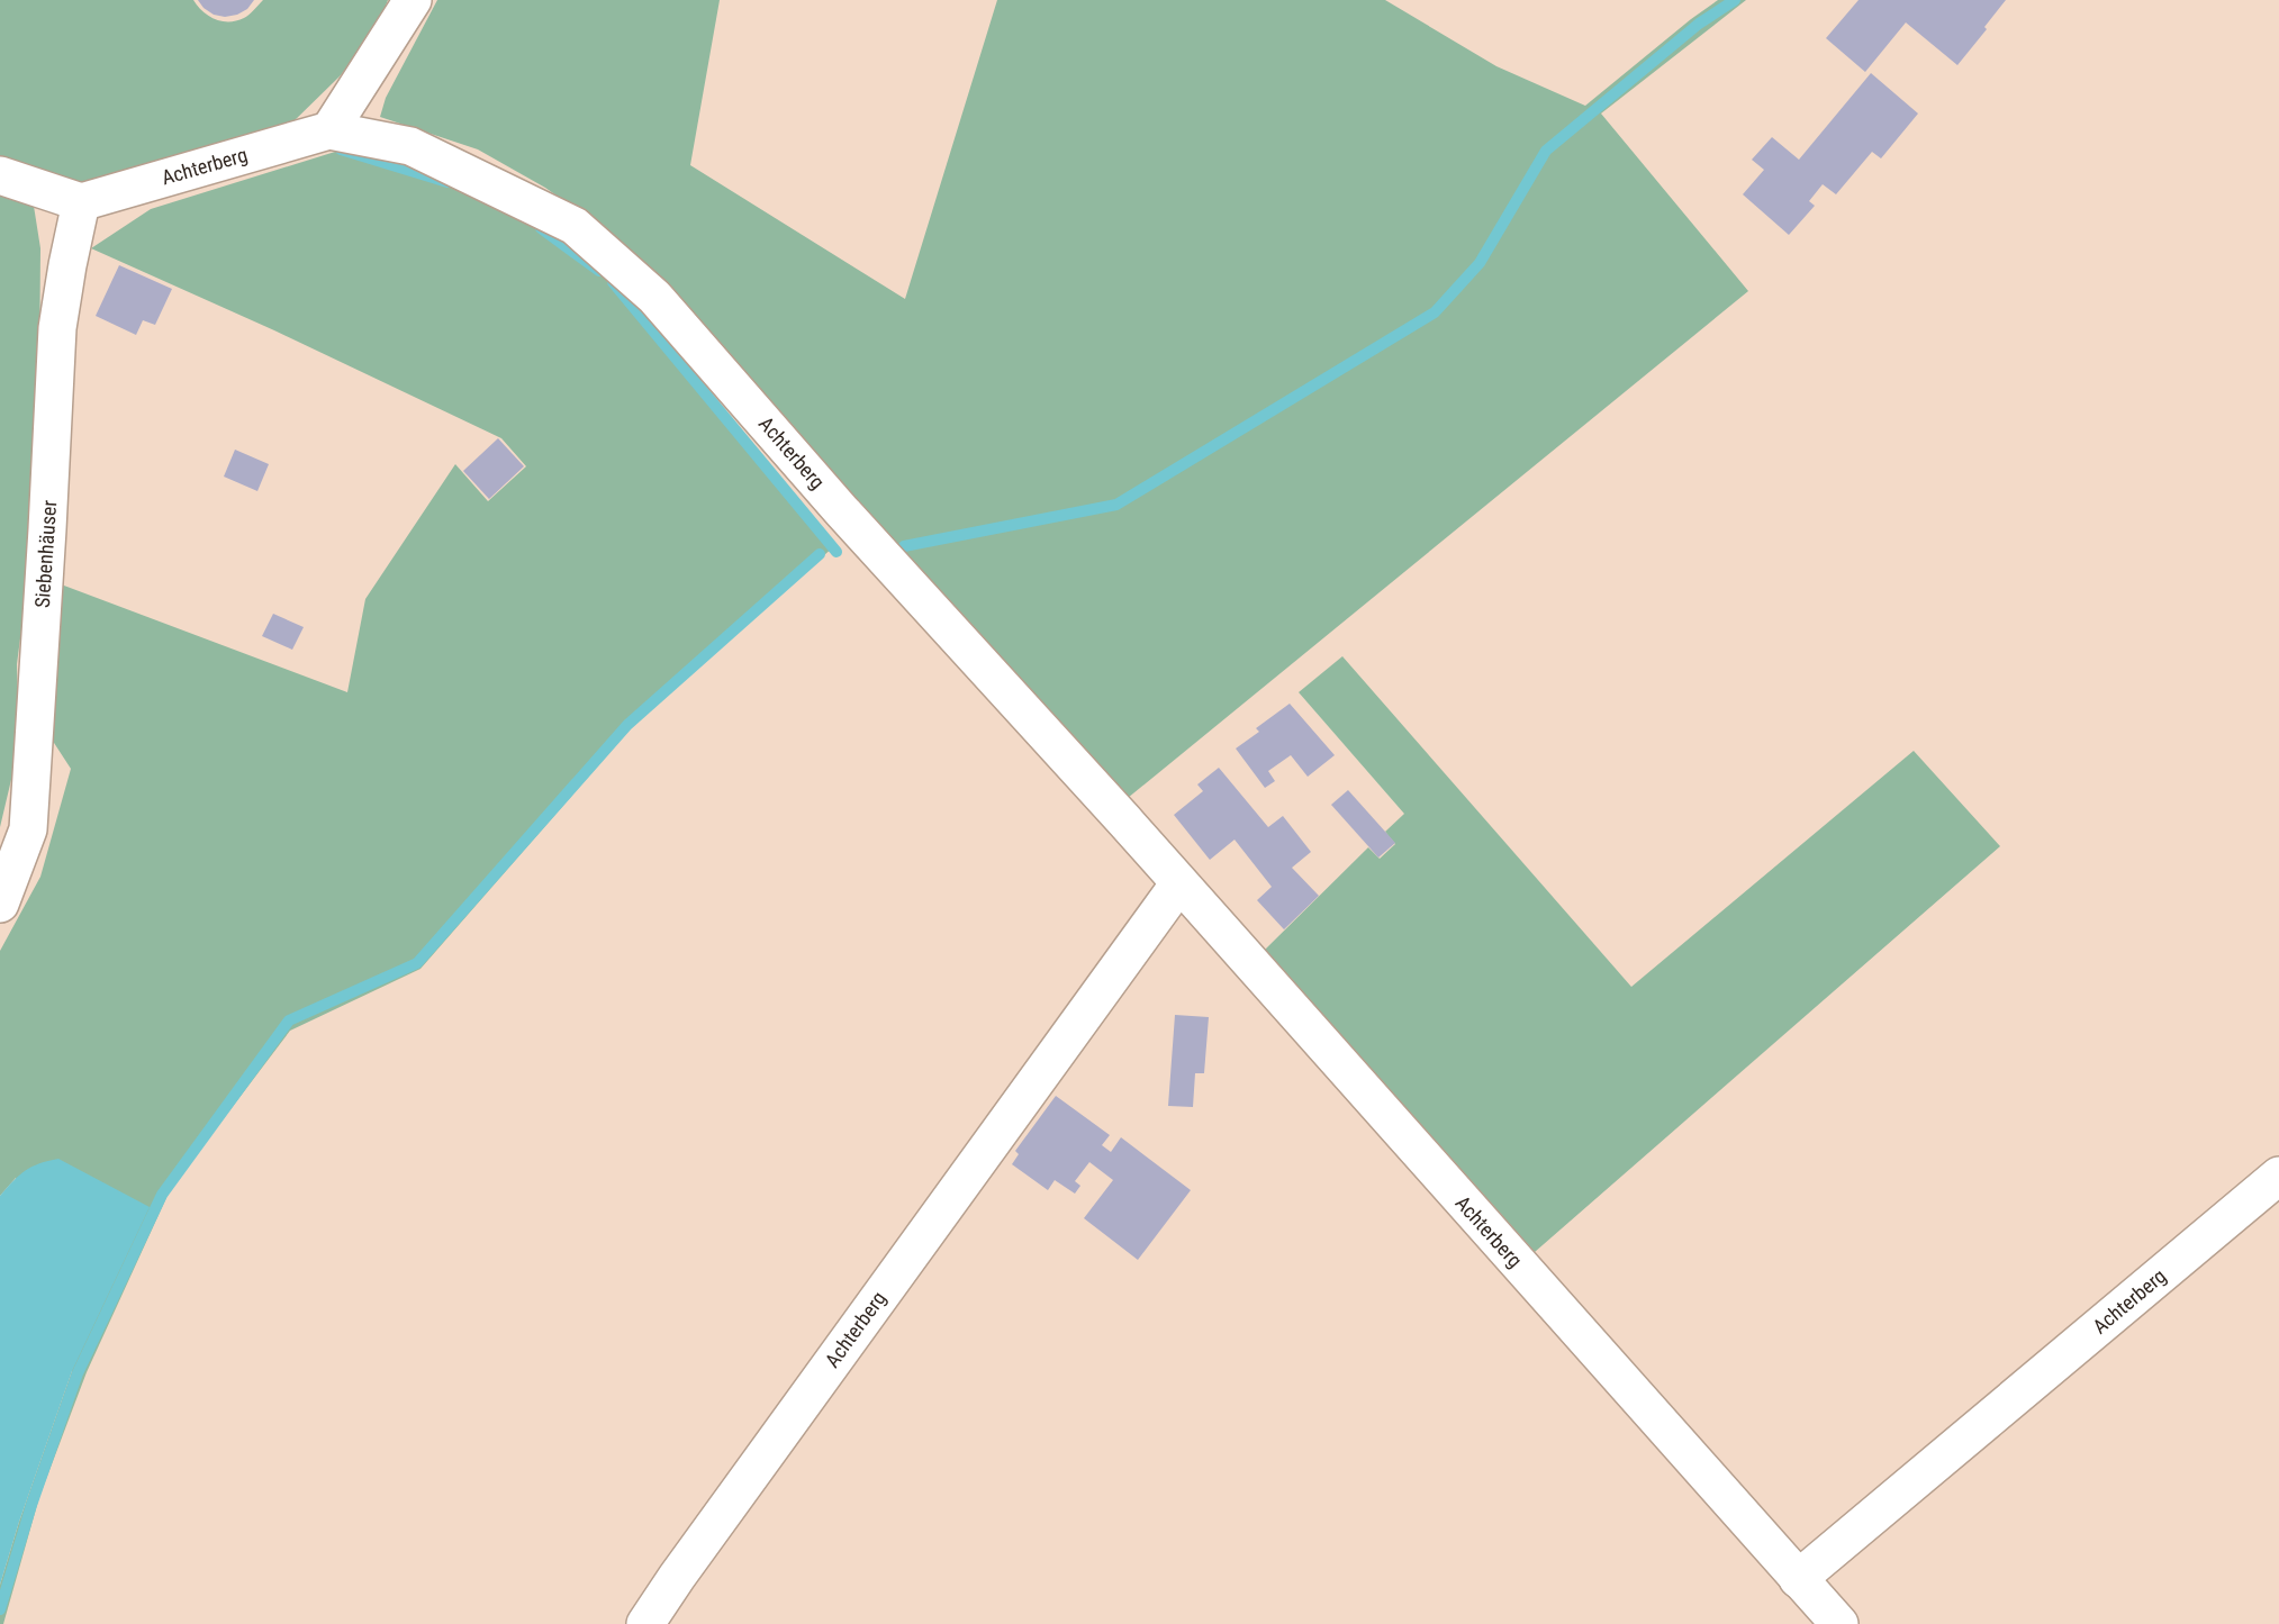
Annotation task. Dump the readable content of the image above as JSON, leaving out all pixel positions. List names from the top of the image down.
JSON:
{
  "streets": {
    "street": ["Achterberg", "Siebenhäuser"]
  },
  "crossings": [
    ["Achterberg", "Siebenhäuser"]
  ]
}
